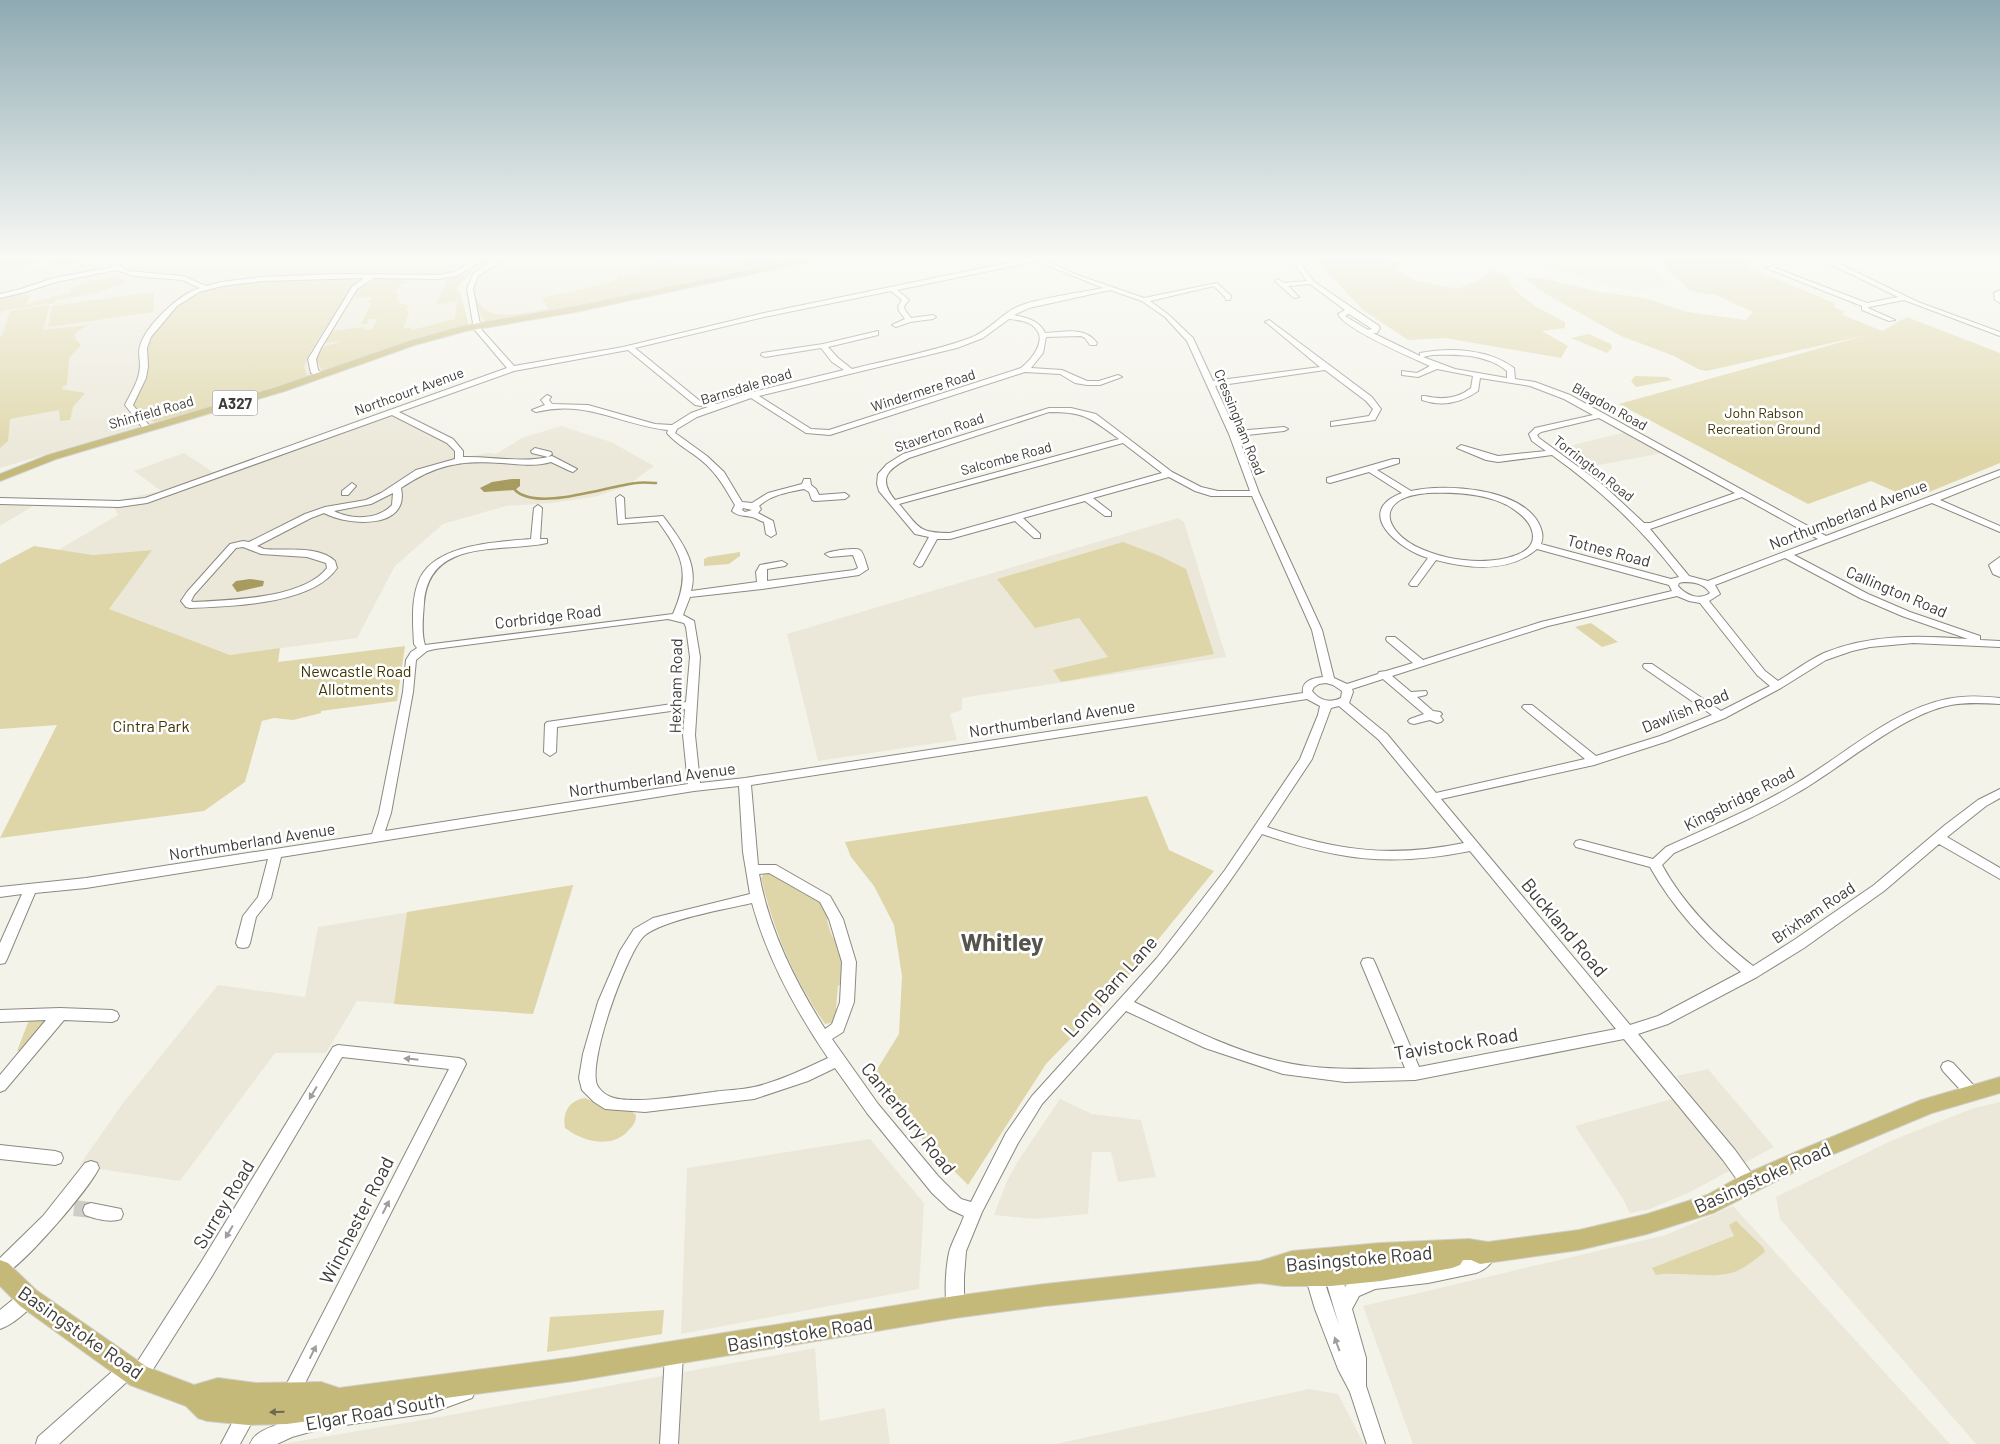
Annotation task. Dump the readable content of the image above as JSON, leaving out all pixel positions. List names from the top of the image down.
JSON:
{
  "streets": {
    "main road": ["A327", "Shinfield Road", "Basingstoke Road"],
    "street": [
      "Barnsdale Road",
      "Windermere Road",
      "Northcourt Avenue",
      "Blagdon Road",
      "Cressingham Road",
      "Staverton Road",
      "Salcombe Road",
      "Torrington Road",
      "Northumberland Avenue",
      "Totnes Road",
      "Callington Road",
      "Corbridge Road",
      "Hexham Road",
      "Dawlish Road",
      "Kingsbridge Road",
      "Brixham Road",
      "Buckland Road",
      "Long Barn Lane",
      "Tavistock Road",
      "Canterbury Road",
      "Surrey Road",
      "Winchester Road",
      "Elgar Road South"
    ]
  },
  "crossings": [
    ["Barnsdale Road", "Windermere Road"],
    ["Blagdon Road", "Torrington Road"],
    ["Blagdon Road", "Northumberland Avenue"],
    ["Cressingham Road", "Staverton Road"],
    ["Staverton Road", "Salcombe Road"],
    ["Northumberland Avenue", "Callington Road"],
    ["Northumberland Avenue", "Hexham Road"],
    ["Northumberland Avenue", "Canterbury Road"],
    ["Callington Road", "Dawlish Road"],
    ["Corbridge Road", "Hexham Road"],
    ["Dawlish Road", "Buckland Road"],
    ["Brixham Road", "Buckland Road"],
    ["Brixham Road", "Tavistock Road"],
    ["Buckland Road", "Tavistock Road"],
    ["Buckland Road", "Basingstoke Road"],
    ["Long Barn Lane", "Tavistock Road"],
    ["Long Barn Lane", "Canterbury Road"],
    ["Long Barn Lane", "Basingstoke Road"],
    ["Basingstoke Road", "Surrey Road"],
    ["Basingstoke Road", "Winchester Road"],
    ["Basingstoke Road", "Elgar Road South"],
    ["Surrey Road", "Winchester Road"]
  ],
  "one_way": ["Surrey Road"],
  "districts": ["Whitley"],
  "parks": ["John Rabson Recreation Ground", "Newcastle Road Allotments", "Cintra Park"]
}
